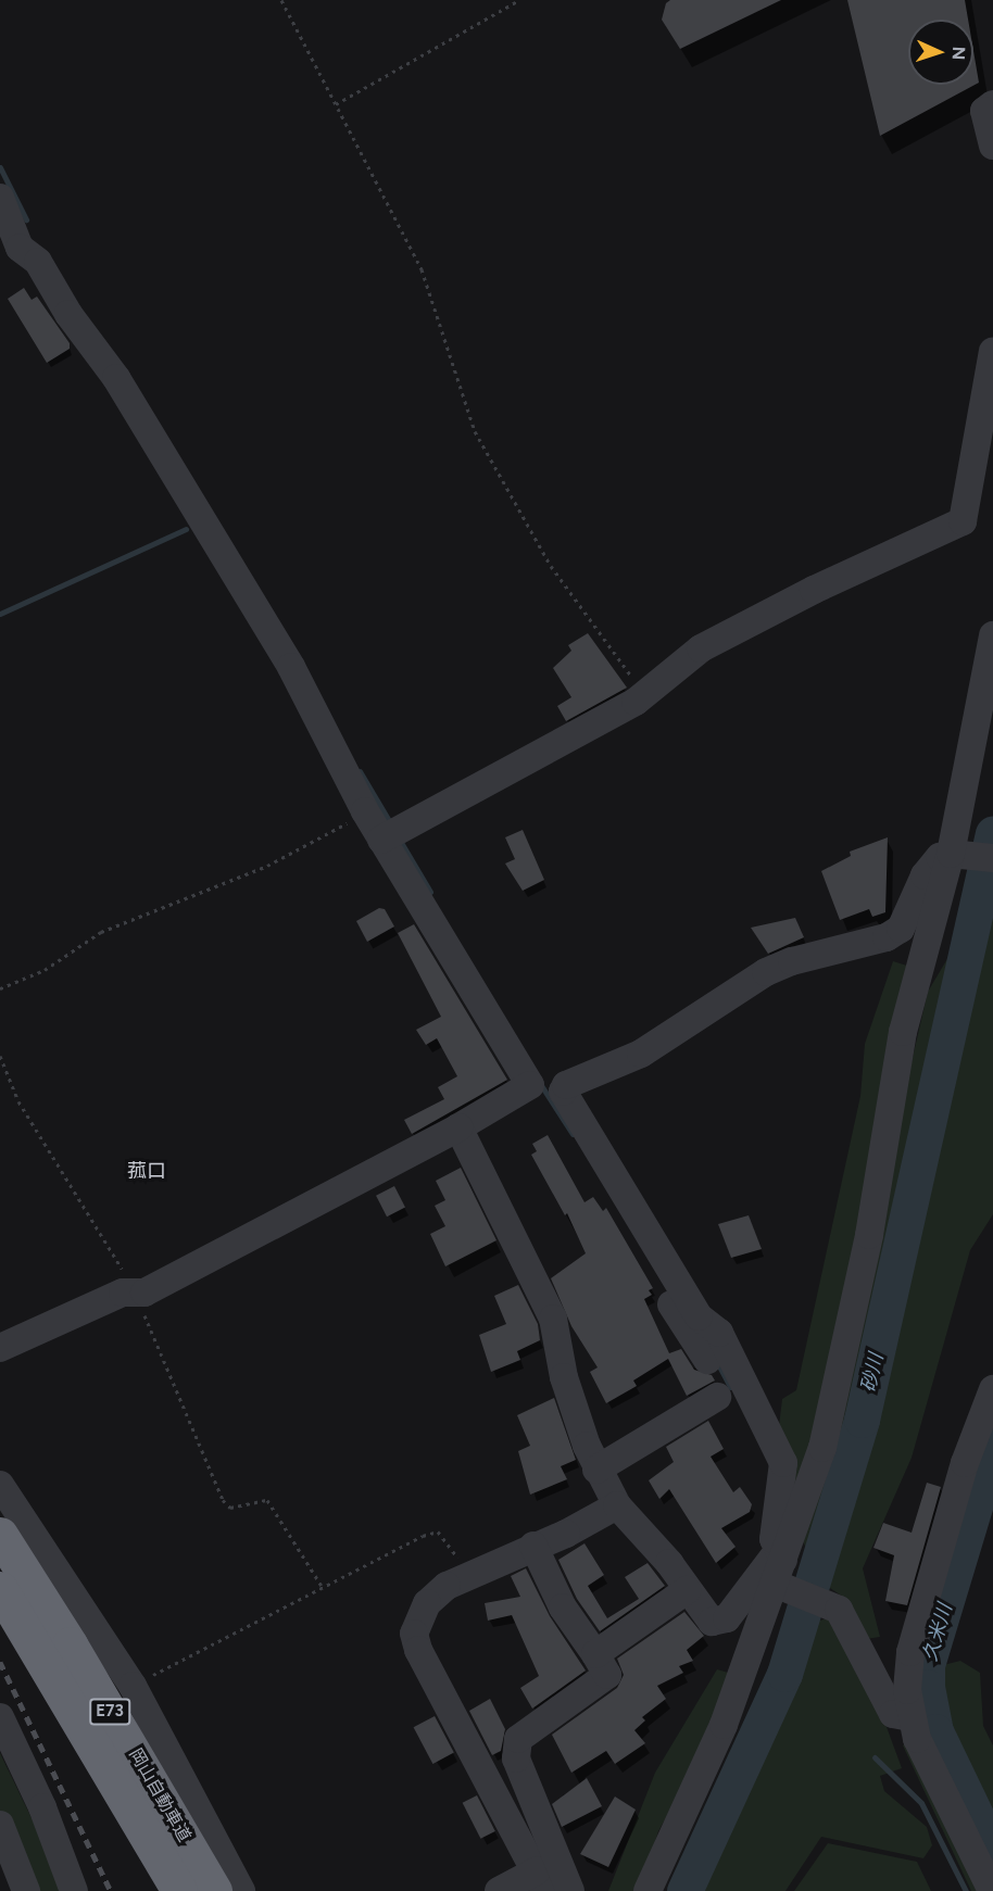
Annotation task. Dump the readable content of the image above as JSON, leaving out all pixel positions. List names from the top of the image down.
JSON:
{
  "streets": {
    "highway": ["E73", "岡山自動車道"]
  },
  "districts": ["菰口"],
  "water": ["砂川", "久米川"],
  "north": "right"
}
